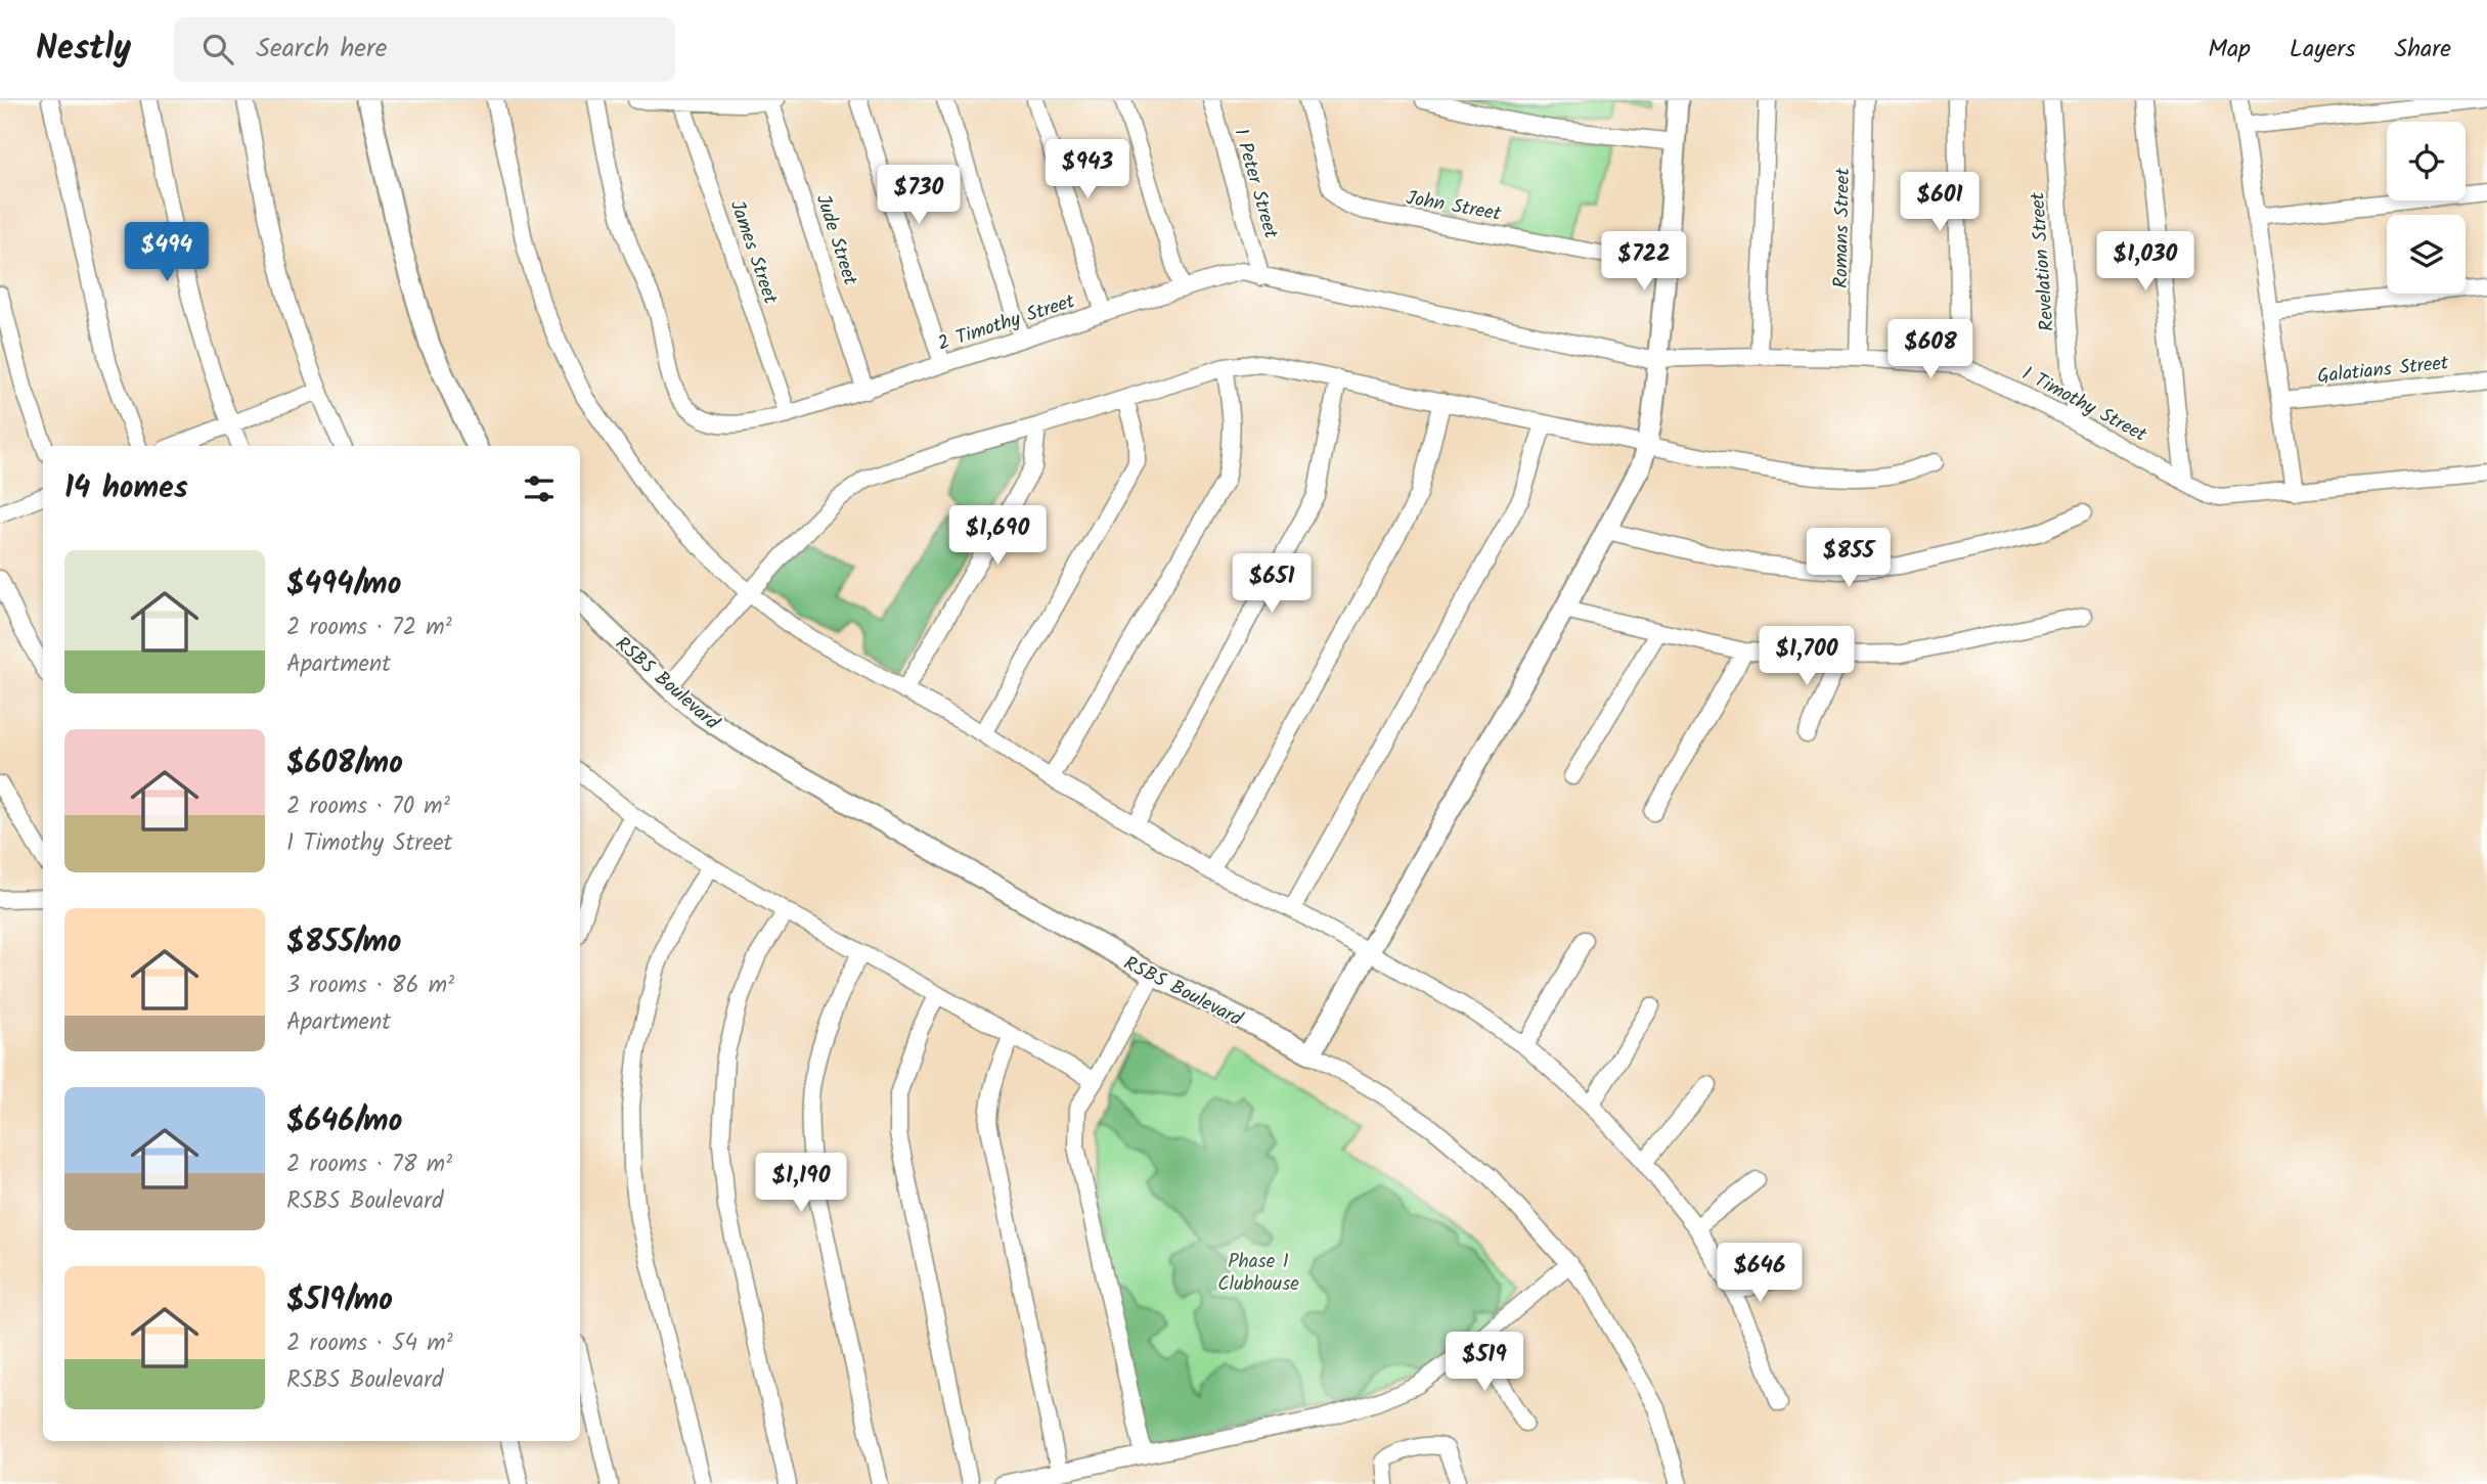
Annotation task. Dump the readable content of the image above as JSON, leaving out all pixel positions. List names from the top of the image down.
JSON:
{
  "streets": {
    "street": [
      "1 Peter Street",
      "John Street",
      "Romans Street",
      "Jude Street",
      "James Street",
      "Revelation Street",
      "2 Timothy Street",
      "Galatians Street",
      "1 Timothy Street",
      "RSBS Boulevard"
    ]
  },
  "crossings": [
    ["1 Peter Street", "2 Timothy Street"],
    ["Romans Street", "1 Timothy Street"],
    ["Jude Street", "2 Timothy Street"],
    ["James Street", "2 Timothy Street"],
    ["Revelation Street", "1 Timothy Street"],
    ["2 Timothy Street", "1 Timothy Street"]
  ],
  "parks": ["Phase 1 Clubhouse"],
  "page": {
    "header": "Nestly",
    "search": "Search here",
    "nav": ["Map", "Layers", "Share"],
    "price": [
      "$943",
      "$730",
      "$601",
      "$494",
      "$722",
      "$1,030",
      "$608",
      "$1,690",
      "$855",
      "$651",
      "$1,700",
      "$1,190",
      "$646",
      "$519"
    ],
    "heading": "14 homes",
    "list": [
      {
        "name": "$494/mo",
        "note": "2 rooms · 72 m² · Apartment"
      },
      {
        "name": "$608/mo",
        "note": "2 rooms · 70 m² · 1 Timothy Street"
      },
      {
        "name": "$855/mo",
        "note": "3 rooms · 86 m² · Apartment"
      },
      {
        "name": "$646/mo",
        "note": "2 rooms · 78 m² · RSBS Boulevard"
      },
      {
        "name": "$519/mo",
        "note": "2 rooms · 54 m² · RSBS Boulevard"
      }
    ]
  }
}
